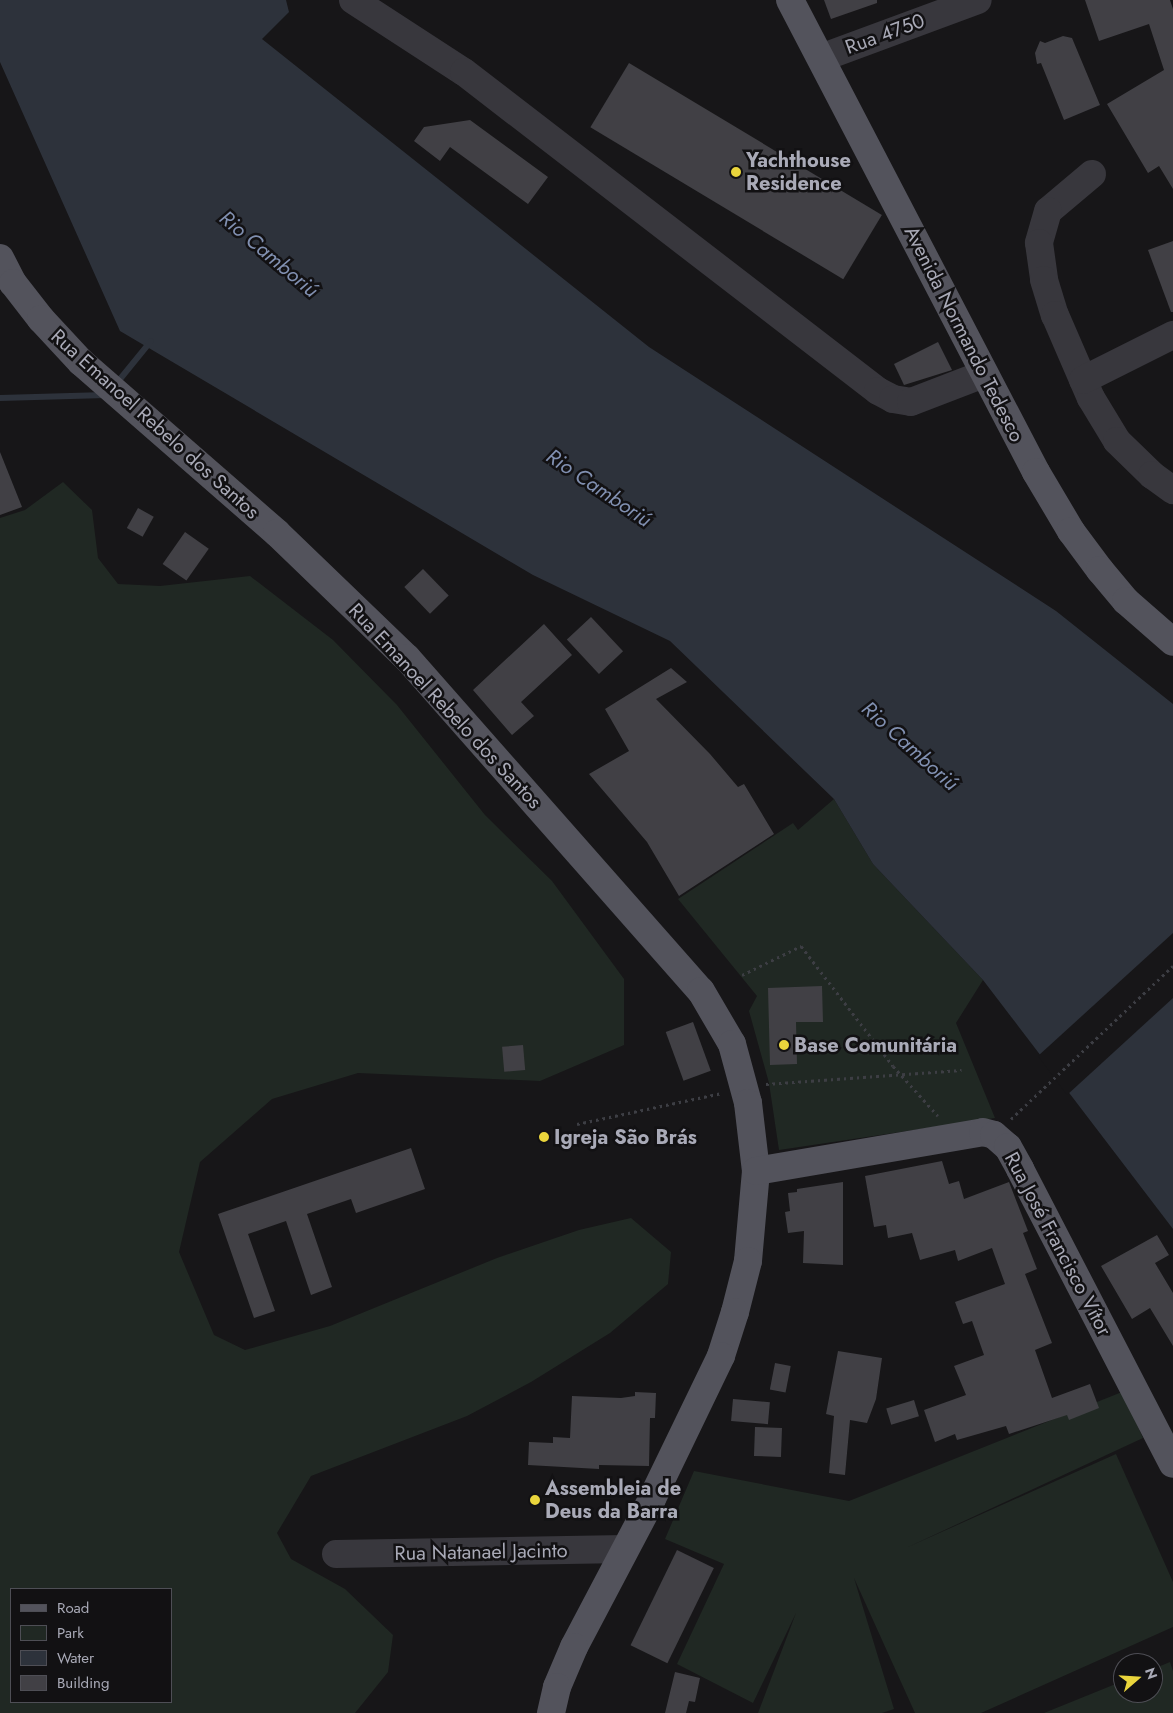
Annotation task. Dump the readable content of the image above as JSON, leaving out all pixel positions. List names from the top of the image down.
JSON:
{
  "streets": {
    "main road": ["Avenida Normando Tedesco", "Rua Emanoel Rebelo dos Santos", "Rua José Francisco Vítor"],
    "street": ["Rua 4750", "Rua Natanael Jacinto"]
  },
  "crossings": [
    ["Rua 4750", "Avenida Normando Tedesco"],
    ["Rua Emanoel Rebelo dos Santos", "Rua José Francisco Vítor"],
    ["Rua Emanoel Rebelo dos Santos", "Rua Natanael Jacinto"]
  ],
  "water": ["Rio Camboriú"],
  "places": [
    "Yachthouse Residence",
    "Base Comunitária",
    "Igreja São Brás",
    "Assembleia de Deus da Barra"
  ],
  "legend": [
    "Road",
    "Park",
    "Water",
    "Building"
  ],
  "north": "right"
}
